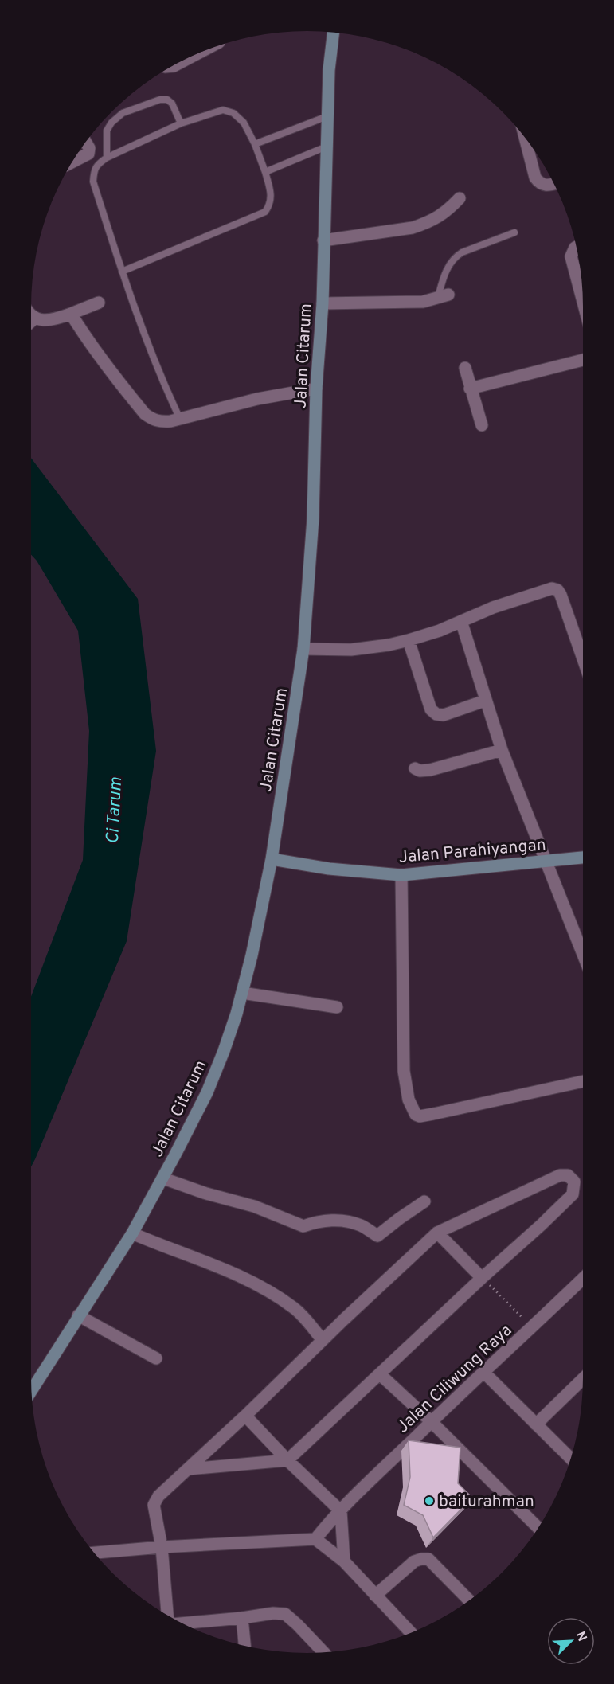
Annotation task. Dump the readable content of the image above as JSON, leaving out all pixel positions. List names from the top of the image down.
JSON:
{
  "streets": {
    "street": ["Jalan Citarum", "Jalan Parahiyangan", "Jalan Ciliwung Raya"]
  },
  "crossings": [
    ["Jalan Citarum", "Jalan Parahiyangan"]
  ],
  "water": ["Ci Tarum"],
  "places": ["baiturahman"],
  "north": "top right"
}
